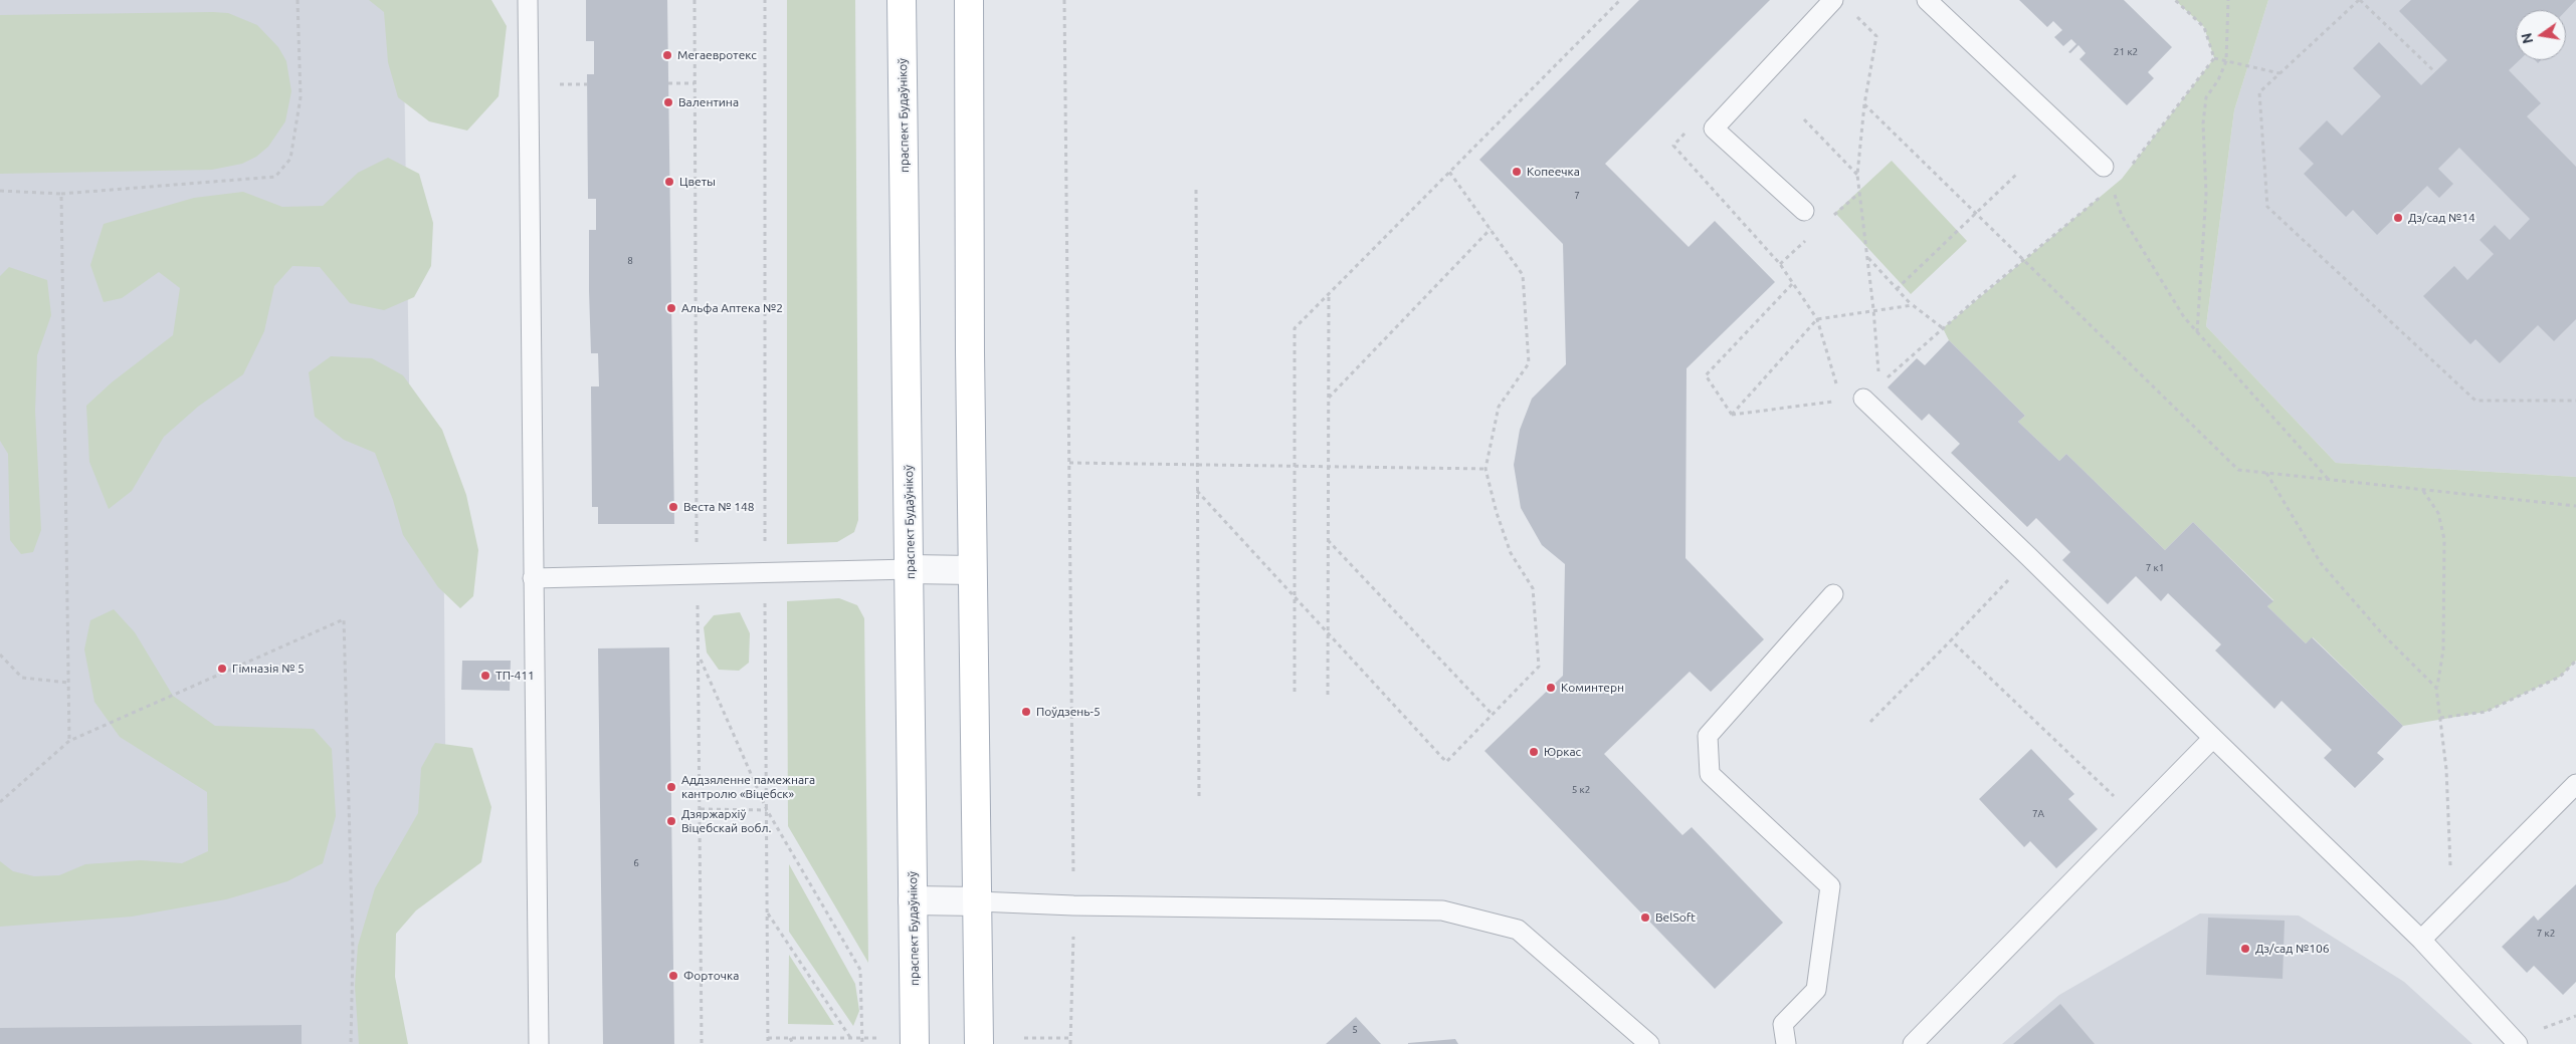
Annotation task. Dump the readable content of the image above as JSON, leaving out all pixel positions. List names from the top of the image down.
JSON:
{
  "streets": {
    "main road": ["праспект Будаўнікоў"]
  },
  "places": [
    "Мегаевротекс",
    "Валентина",
    "Копеечка",
    "Цветы",
    "Дз/сад №14",
    "Альфа Аптека №2",
    "Веста № 148",
    "Гімназія № 5",
    "ТП-411",
    "Коминтерн",
    "Поўдзень-5",
    "Юркас",
    "Аддзяленне памежнага кантролю «Віцебск»",
    "Дзяржархіў Віцебскай вобл.",
    "BelSoft",
    "Дз/сад №106",
    "Форточка"
  ],
  "house_numbers": [
    "21 к2",
    "7",
    "8",
    "7 к1",
    "5 к2",
    "7А",
    "6",
    "7 к2",
    "5"
  ],
  "north": "left"
}
